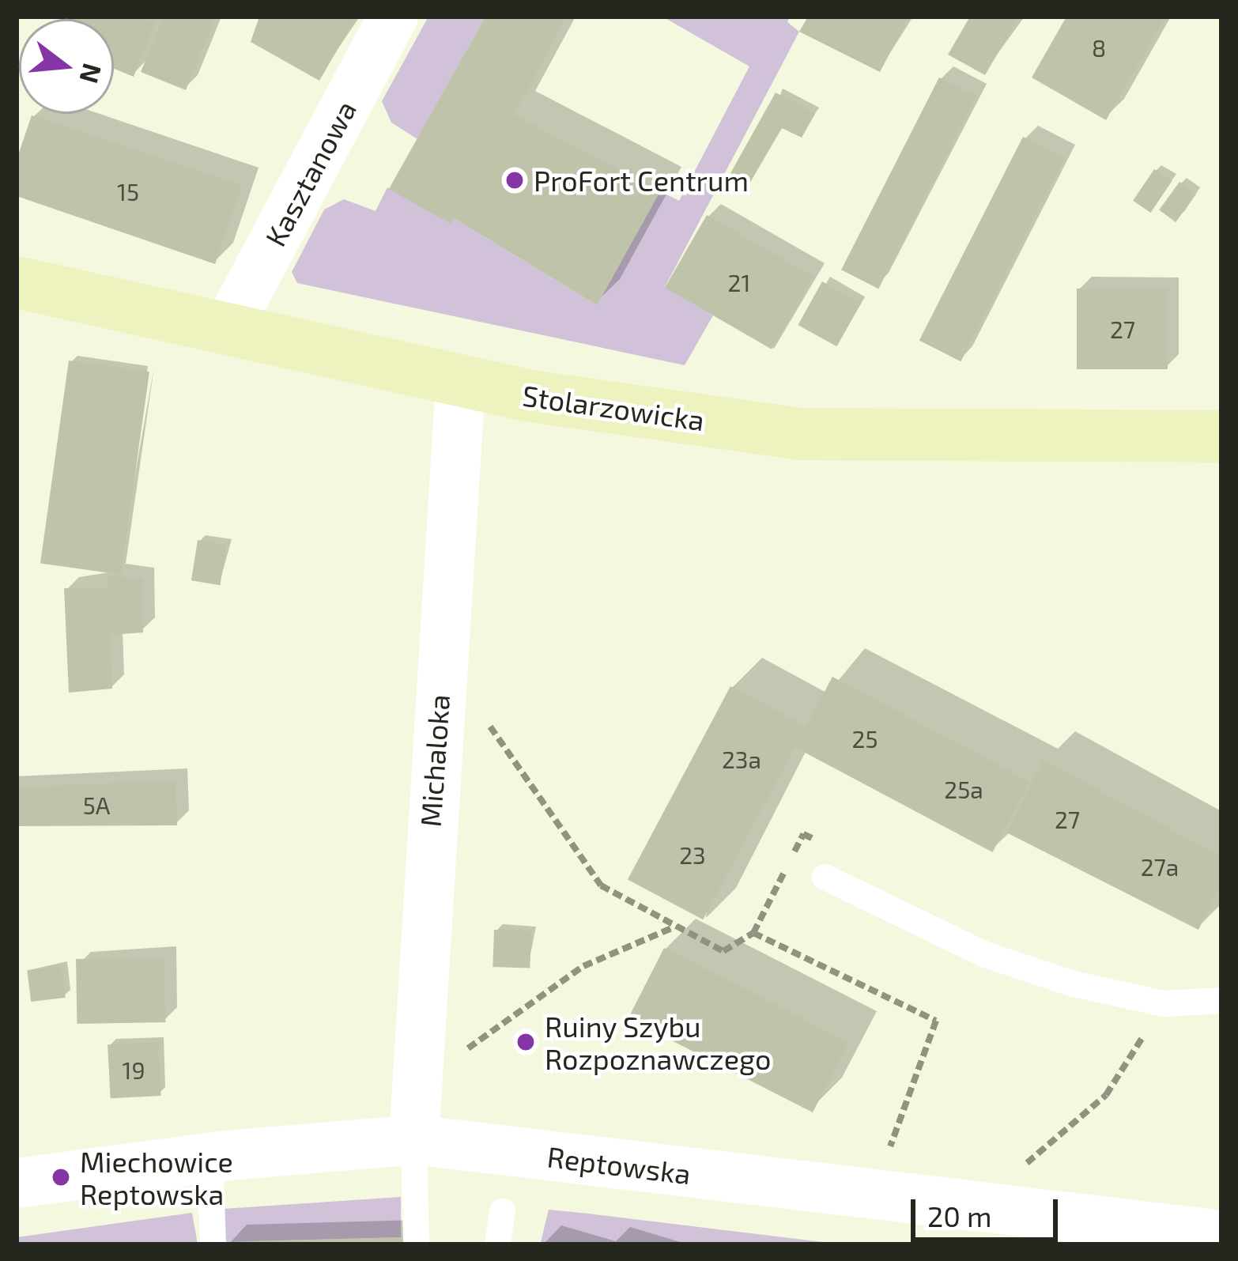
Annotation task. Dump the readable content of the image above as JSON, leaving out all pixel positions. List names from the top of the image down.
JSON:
{
  "streets": {
    "street": [
      "Kasztanowa",
      "Stolarzowicka",
      "Michaloka",
      "Reptowska"
    ]
  },
  "crossings": [
    ["Kasztanowa", "Stolarzowicka"],
    ["Stolarzowicka", "Michaloka"],
    ["Michaloka", "Reptowska"]
  ],
  "places": ["ProFort Centrum", "Ruiny Szybu Rozpoznawczego", "Miechowice Reptowska"],
  "house_numbers": [
    "8",
    "15",
    "21",
    "27",
    "25",
    "23a",
    "25a",
    "5A",
    "27",
    "23",
    "27a",
    "19"
  ],
  "scale_bar": "20 m",
  "north": "right"
}
